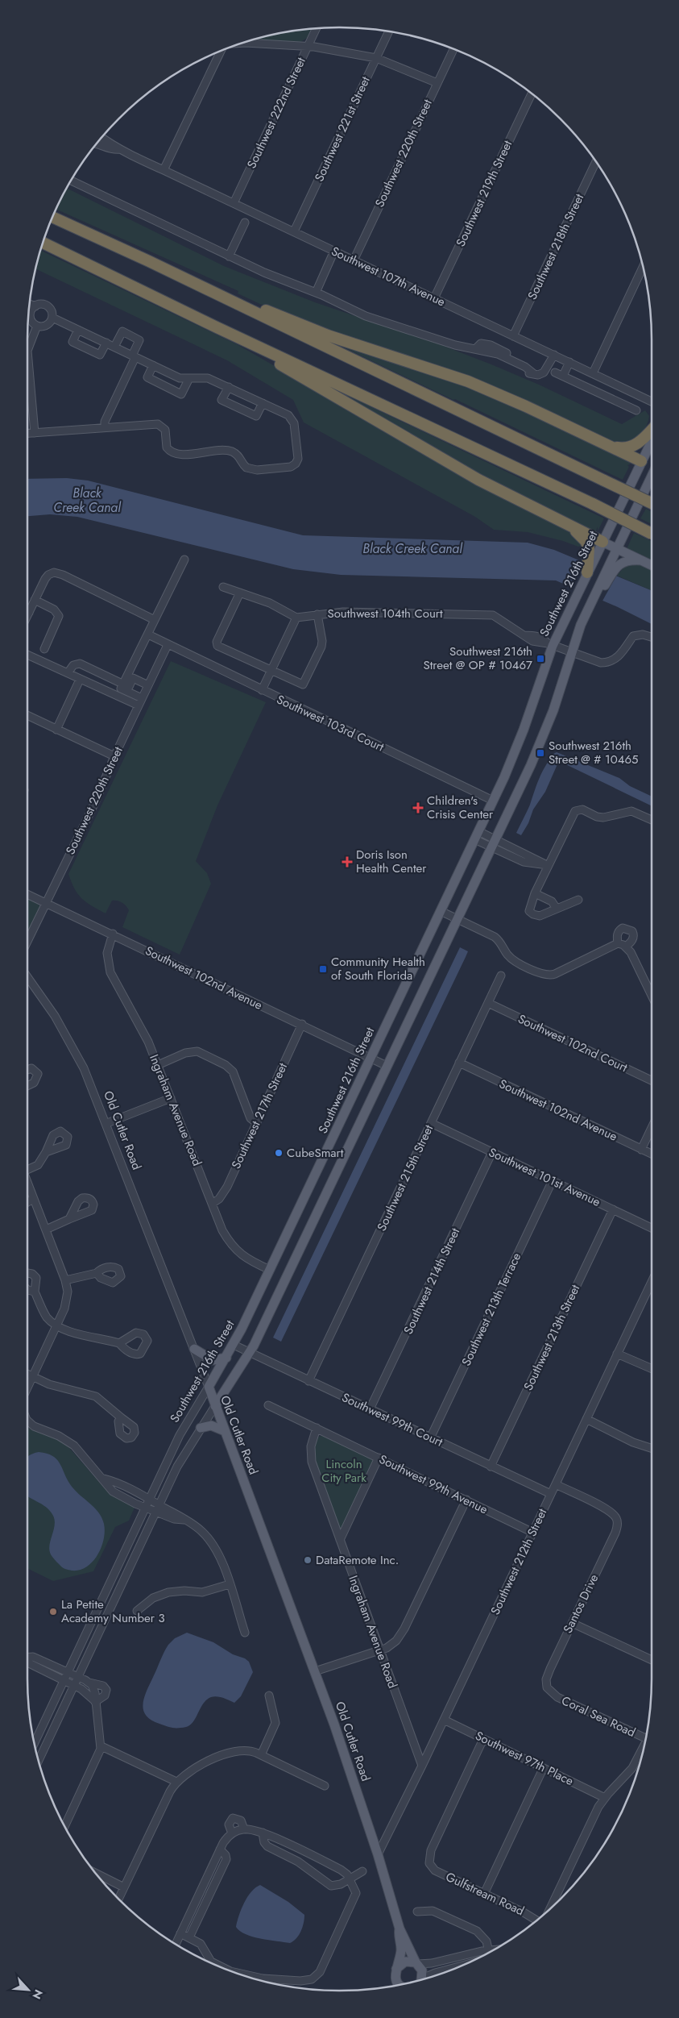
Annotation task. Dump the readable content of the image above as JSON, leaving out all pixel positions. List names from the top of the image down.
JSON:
{
  "streets": {
    "main road": ["Southwest 216th Street", "Old Cutler Road"],
    "street": [
      "Southwest 222nd Street",
      "Southwest 221st Street",
      "Southwest 220th Street",
      "Southwest 219th Street",
      "Southwest 218th Street",
      "Southwest 107th Avenue",
      "Southwest 104th Court",
      "Southwest 103rd Court",
      "Southwest 102nd Avenue",
      "Southwest 102nd Court",
      "Ingraham Avenue Road",
      "Southwest 217th Street",
      "Southwest 101st Avenue",
      "Southwest 215th Street",
      "Southwest 214th Street",
      "Southwest 213th Terrace",
      "Southwest 213th Street",
      "Southwest 99th Court",
      "Southwest 99th Avenue",
      "Southwest 212th Street",
      "Santos Drive",
      "Coral Sea Road",
      "Southwest 97th Place",
      "Gulfstream Road"
    ]
  },
  "crossings": [
    ["Southwest 222nd Street", "Southwest 107th Avenue"],
    ["Southwest 221st Street", "Southwest 107th Avenue"],
    ["Southwest 220th Street", "Southwest 107th Avenue"],
    ["Southwest 220th Street", "Southwest 103rd Court"],
    ["Southwest 220th Street", "Southwest 102nd Avenue"],
    ["Southwest 219th Street", "Southwest 107th Avenue"],
    ["Southwest 218th Street", "Southwest 107th Avenue"],
    ["Southwest 216th Street", "Southwest 104th Court"],
    ["Southwest 216th Street", "Southwest 103rd Court"],
    ["Southwest 216th Street", "Southwest 102nd Avenue"],
    ["Southwest 216th Street", "Ingraham Avenue Road"],
    ["Southwest 216th Street", "Old Cutler Road"],
    ["Southwest 216th Street", "Southwest 99th Court"],
    ["Southwest 102nd Avenue", "Ingraham Avenue Road"],
    ["Southwest 102nd Avenue", "Southwest 217th Street"],
    ["Southwest 102nd Avenue", "Southwest 215th Street"],
    ["Southwest 102nd Court", "Southwest 215th Street"],
    ["Ingraham Avenue Road", "Southwest 217th Street"],
    ["Ingraham Avenue Road", "Southwest 99th Avenue"],
    ["Ingraham Avenue Road", "Southwest 212th Street"],
    ["Old Cutler Road", "Southwest 212th Street"],
    ["Southwest 101st Avenue", "Southwest 215th Street"],
    ["Southwest 101st Avenue", "Southwest 214th Street"],
    ["Southwest 101st Avenue", "Southwest 213th Terrace"],
    ["Southwest 101st Avenue", "Southwest 213th Street"],
    ["Southwest 215th Street", "Southwest 99th Court"],
    ["Southwest 214th Street", "Southwest 99th Court"],
    ["Southwest 213th Terrace", "Southwest 99th Court"],
    ["Southwest 213th Street", "Southwest 99th Court"],
    ["Southwest 99th Court", "Southwest 212th Street"],
    ["Southwest 99th Avenue", "Southwest 212th Street"],
    ["Southwest 212th Street", "Santos Drive"],
    ["Southwest 212th Street", "Southwest 97th Place"],
    ["Santos Drive", "Coral Sea Road"],
    ["Southwest 97th Place", "Gulfstream Road"]
  ],
  "water": ["Black Creek Canal"],
  "parks": ["Lincoln City Park"],
  "places": {
    "transit": ["Southwest 216th Street @ OP # 10467", "Southwest 216th Street @ # 10465", "Community Health of South Florida"],
    "health": ["Children's Crisis Center", "Doris Ison Health Center"],
    "other": ["CubeSmart", "DataRemote Inc.", "La Petite Academy Number 3"]
  },
  "north": "bottom right"
}
